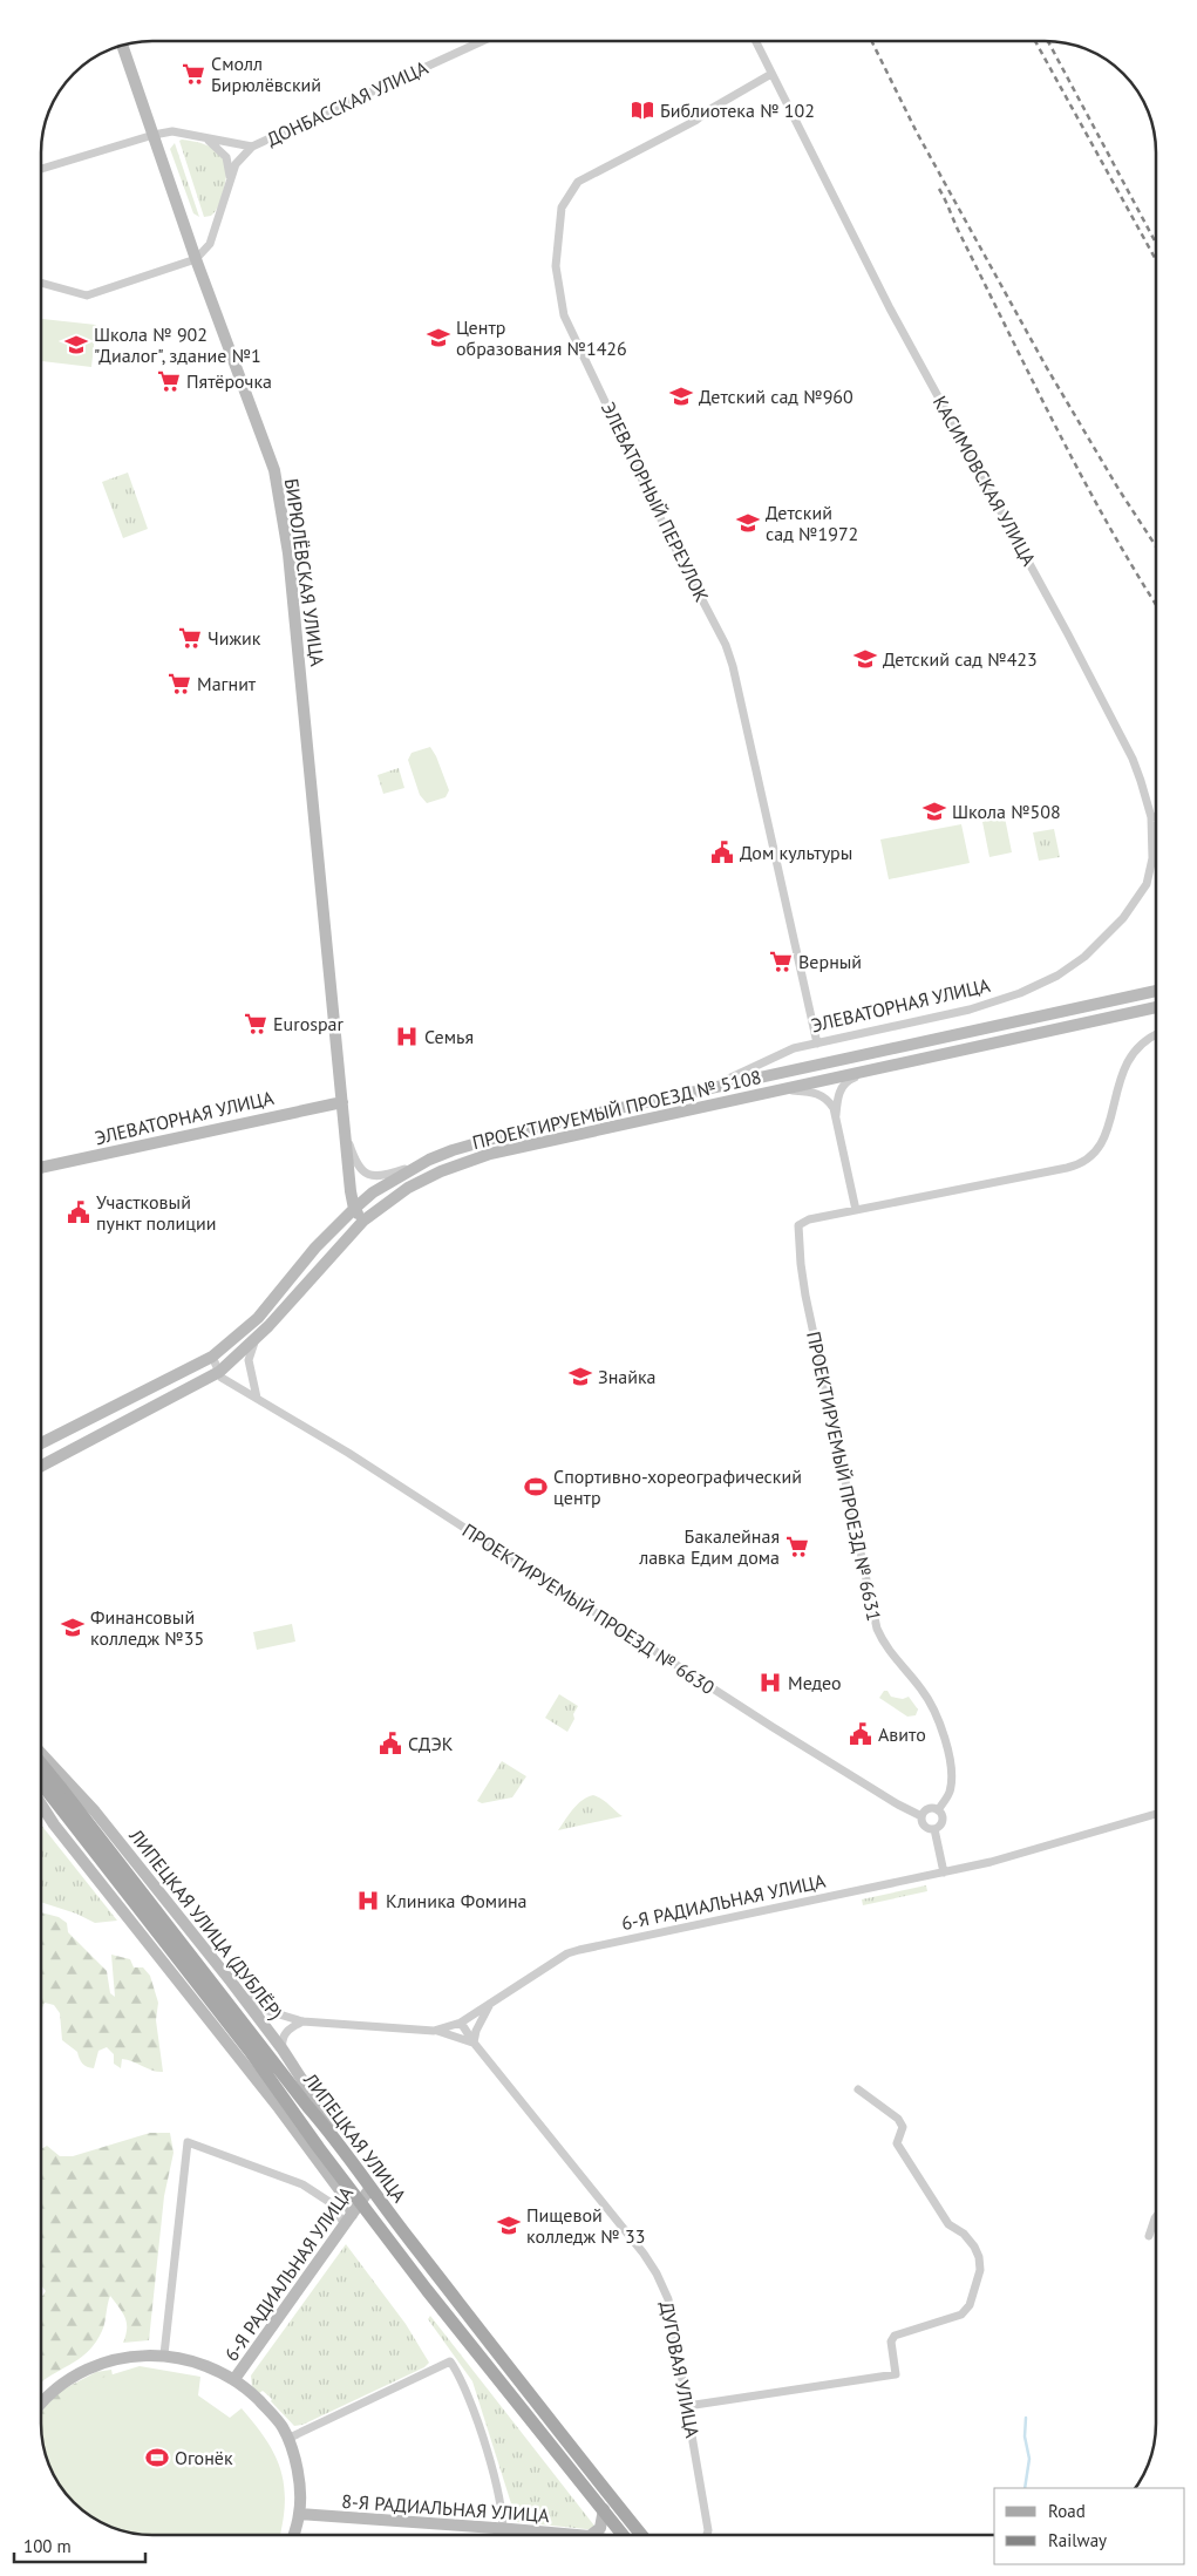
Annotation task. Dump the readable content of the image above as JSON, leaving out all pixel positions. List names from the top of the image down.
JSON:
{
  "streets": {
    "main road": [
      "БИРЮЛЁВСКАЯ УЛИЦА",
      "ЭЛЕВАТОРНАЯ УЛИЦА",
      "ПРОЕКТИРУЕМЫЙ ПРОЕЗД № 5108",
      "6-Я РАДИАЛЬНАЯ УЛИЦА",
      "ЛИПЕЦКАЯ УЛИЦА (ДУБЛЁР)",
      "ЛИПЕЦКАЯ УЛИЦА",
      "8-Я РАДИАЛЬНАЯ УЛИЦА"
    ],
    "street": [
      "ДОНБАССКАЯ УЛИЦА",
      "КАСИМОВСКАЯ УЛИЦА",
      "ЭЛЕВАТОРНЫЙ ПЕРЕУЛОК",
      "ПРОЕКТИРУЕМЫЙ ПРОЕЗД № 6631",
      "ПРОЕКТИРУЕМЫЙ ПРОЕЗД № 6630",
      "ДУГОВАЯ УЛИЦА"
    ]
  },
  "crossings": [
    ["КАСИМОВСКАЯ УЛИЦА", "ЭЛЕВАТОРНЫЙ ПЕРЕУЛОК"],
    ["КАСИМОВСКАЯ УЛИЦА", "ЭЛЕВАТОРНАЯ УЛИЦА"],
    ["ЭЛЕВАТОРНЫЙ ПЕРЕУЛОК", "ЭЛЕВАТОРНАЯ УЛИЦА"],
    ["БИРЮЛЁВСКАЯ УЛИЦА", "ЭЛЕВАТОРНАЯ УЛИЦА"],
    ["БИРЮЛЁВСКАЯ УЛИЦА", "ПРОЕКТИРУЕМЫЙ ПРОЕЗД № 5108"],
    ["ЭЛЕВАТОРНАЯ УЛИЦА", "ПРОЕКТИРУЕМЫЙ ПРОЕЗД № 5108"],
    ["ПРОЕКТИРУЕМЫЙ ПРОЕЗД № 5108", "ПРОЕКТИРУЕМЫЙ ПРОЕЗД № 6630"],
    ["ПРОЕКТИРУЕМЫЙ ПРОЕЗД № 6631", "ПРОЕКТИРУЕМЫЙ ПРОЕЗД № 6630"],
    ["ПРОЕКТИРУЕМЫЙ ПРОЕЗД № 6631", "6-Я РАДИАЛЬНАЯ УЛИЦА"],
    ["6-Я РАДИАЛЬНАЯ УЛИЦА", "ЛИПЕЦКАЯ УЛИЦА (ДУБЛЁР)"],
    ["6-Я РАДИАЛЬНАЯ УЛИЦА", "ЛИПЕЦКАЯ УЛИЦА"],
    ["6-Я РАДИАЛЬНАЯ УЛИЦА", "ДУГОВАЯ УЛИЦА"],
    ["ЛИПЕЦКАЯ УЛИЦА (ДУБЛЁР)", "ЛИПЕЦКАЯ УЛИЦА"]
  ],
  "places": {
    "supermarket": [
      "Смолл Бирюлёвский",
      "Пятёрочка",
      "Чижик",
      "Магнит",
      "Верный",
      "Eurospar",
      "Бакалейная лавка Едим дома"
    ],
    "library": ["Библиотека № 102"],
    "school or university": [
      "Центр образования №1426",
      "Школа № 902 \"Диалог\", здание №1",
      "Детский сад №960",
      "Детский сад №1972",
      "Детский сад №423",
      "Школа №508",
      "Знайка",
      "Финансовый колледж №35",
      "Пищевой колледж № 33"
    ],
    "public building": [
      "Дом культуры",
      "Участковый пункт полиции",
      "Авито",
      "СДЭК"
    ],
    "hospital": ["Семья", "Медео", "Клиника Фомина"],
    "sports": ["Спортивно-хореографический центр", "Огонёк"]
  },
  "legend": ["Road", "Railway"],
  "scale_bar": "100 m"
}
